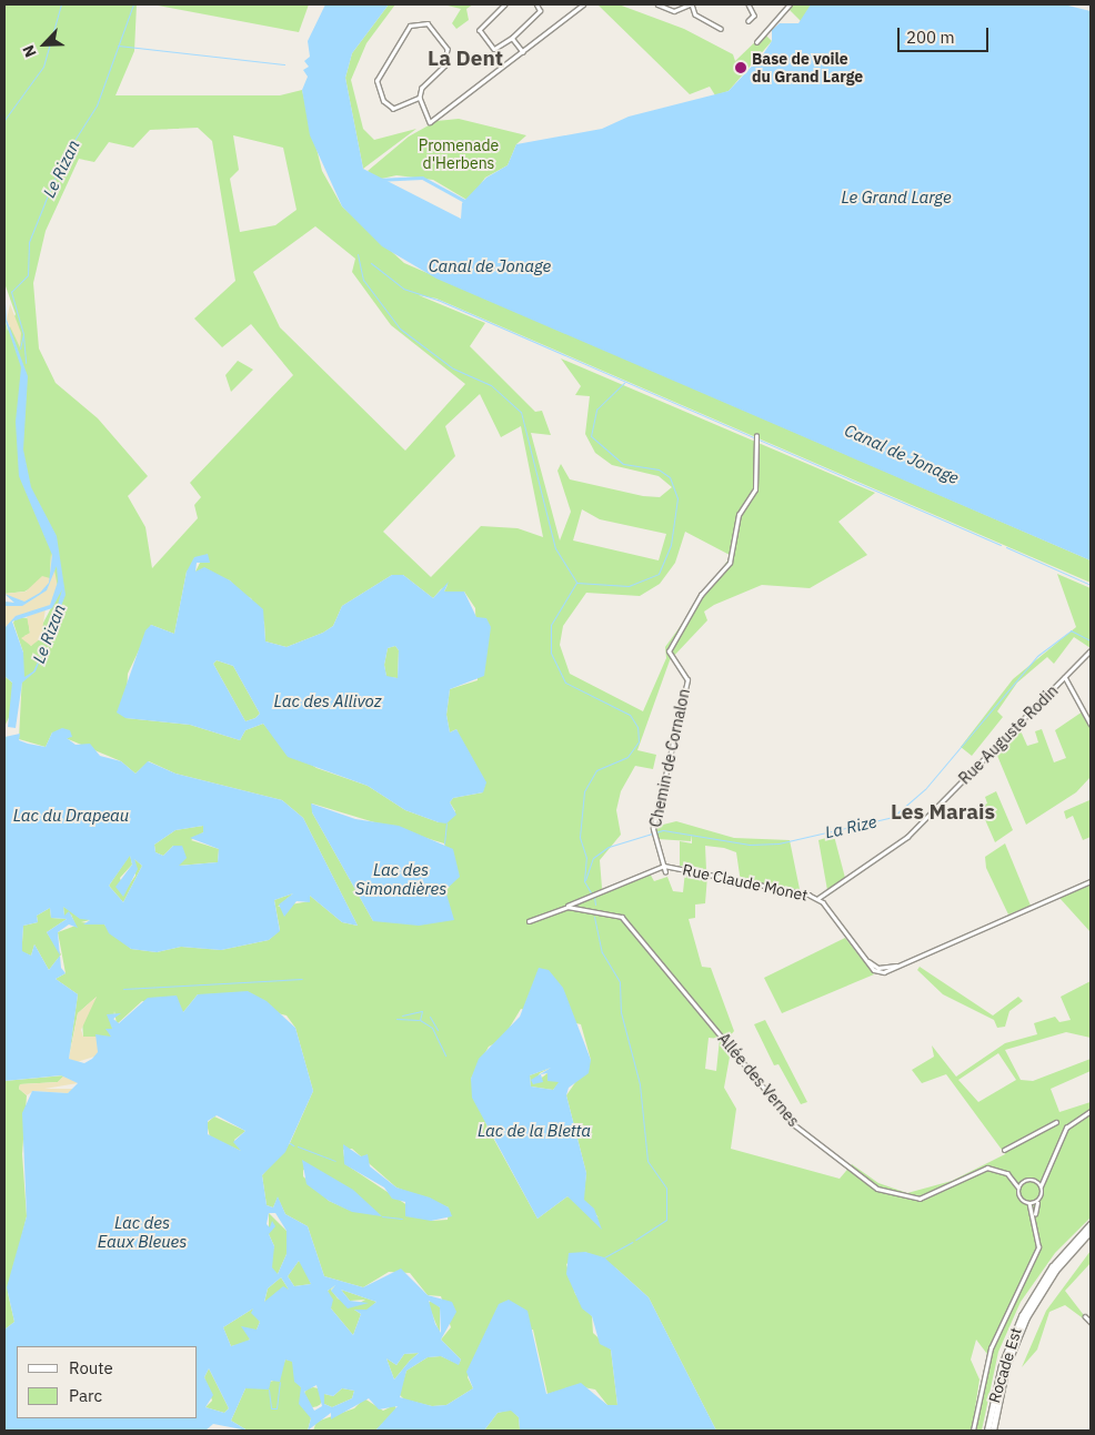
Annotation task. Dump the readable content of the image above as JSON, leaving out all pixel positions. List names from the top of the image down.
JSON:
{
  "streets": {
    "highway": ["Rocade Est"],
    "street": [
      "Rue Auguste Rodin",
      "Chemin de Cornalon",
      "Rue Claude Monet",
      "Allée des Vernes"
    ]
  },
  "crossings": [
    ["Rue Auguste Rodin", "Rue Claude Monet"],
    ["Chemin de Cornalon", "Rue Claude Monet"]
  ],
  "districts": ["La Dent", "Les Marais"],
  "water": [
    "Le Rizan",
    "Le Grand Large",
    "Canal de Jonage",
    "Lac des Allivoz",
    "Lac du Drapeau",
    "La Rize",
    "Lac des Simondières",
    "Lac de la Bletta",
    "Lac des Eaux Bleues"
  ],
  "parks": ["Promenade d'Herbens"],
  "places": ["Base de voile du Grand Large"],
  "legend": ["Route", "Parc"],
  "scale_bar": "200 m",
  "north": "bottom left"
}
